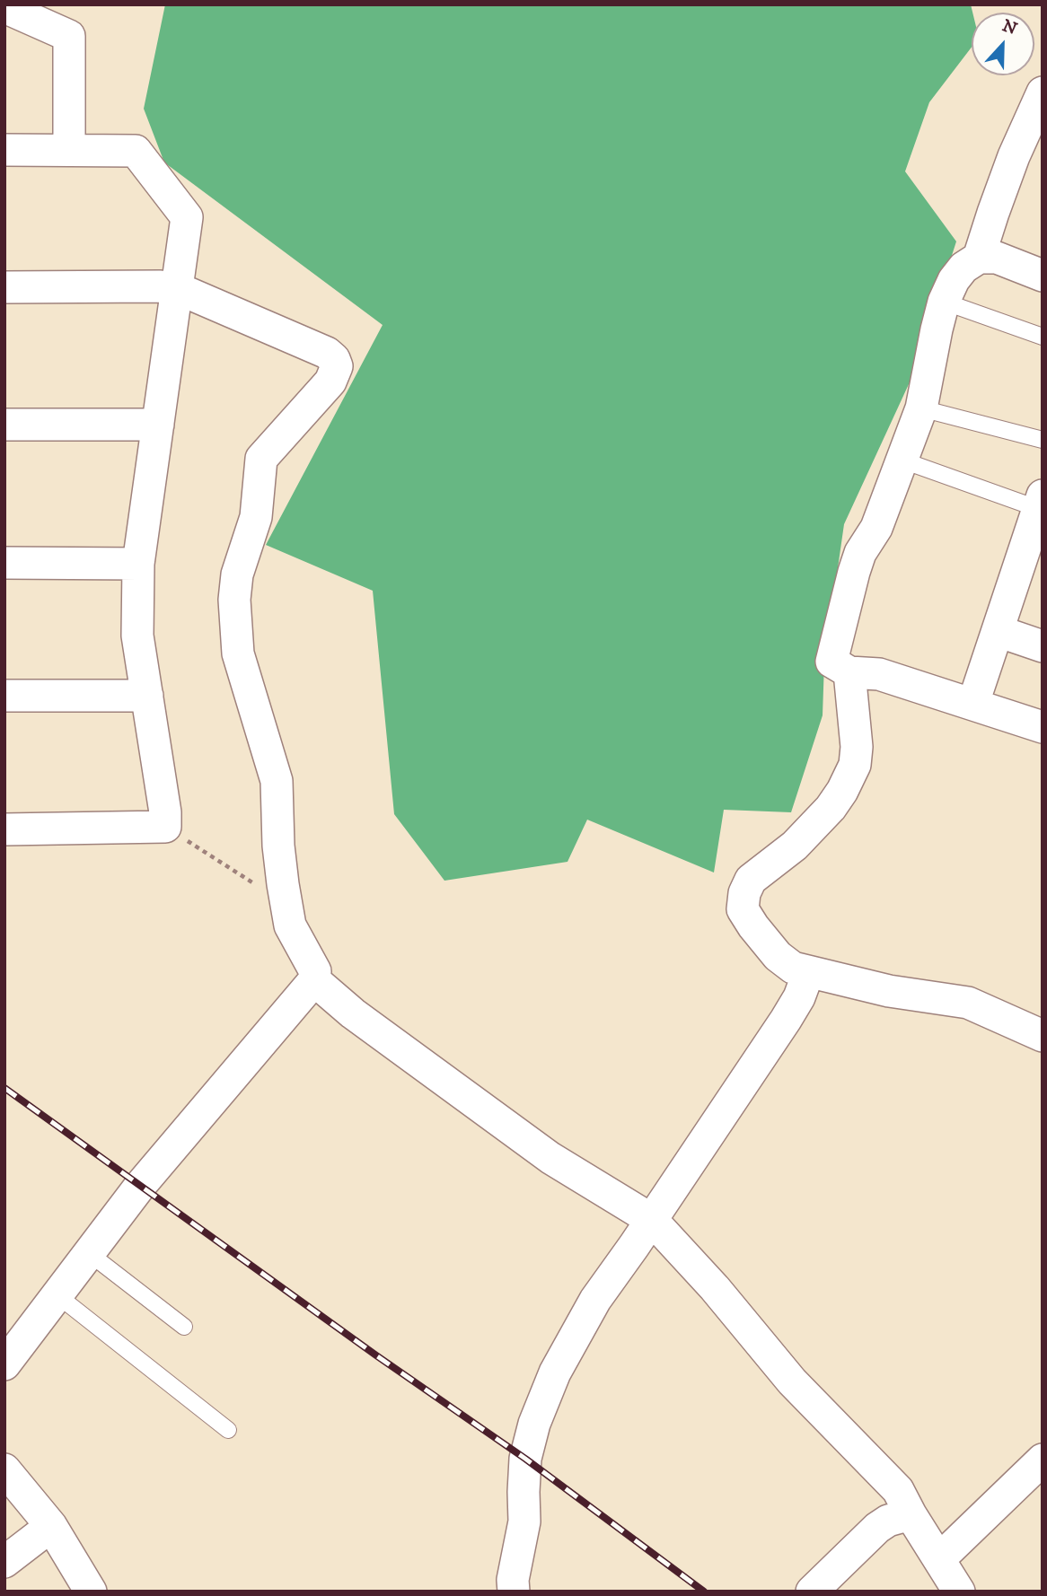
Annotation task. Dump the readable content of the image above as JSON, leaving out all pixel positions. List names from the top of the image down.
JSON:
{
  "north": "top"
}
